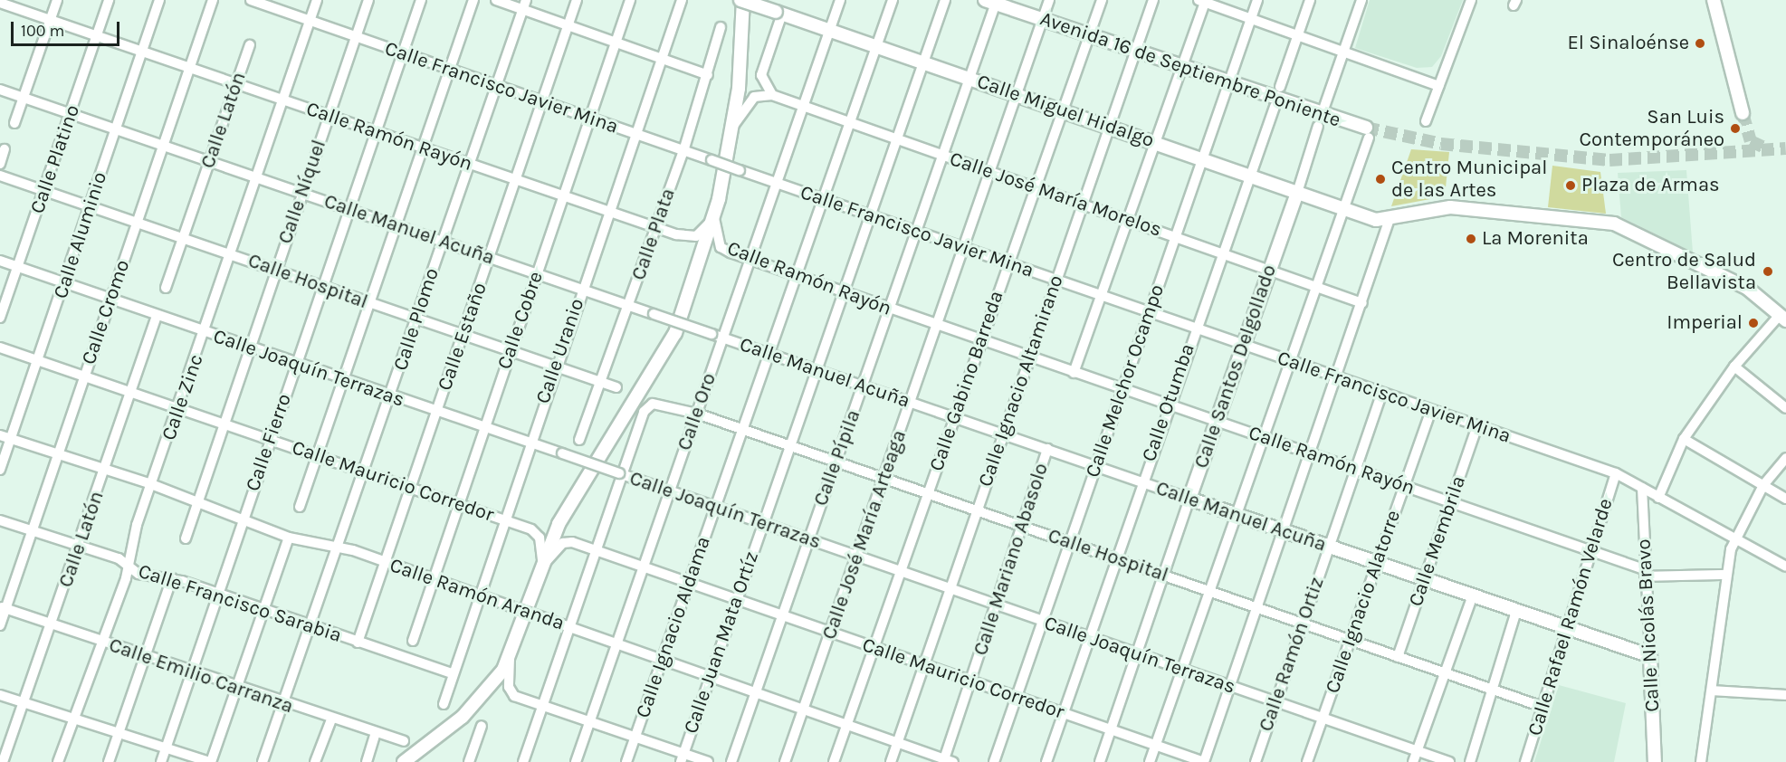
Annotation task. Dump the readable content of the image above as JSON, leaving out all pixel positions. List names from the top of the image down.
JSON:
{
  "streets": {
    "main road": [
      "Avenida 16 de Septiembre Poniente",
      "Calle Miguel Hidalgo",
      "Calle Manuel Acuña",
      "Calle Santos Delgollado",
      "Calle Nicolás Bravo"
    ],
    "street": [
      "Calle Francisco Javier Mina",
      "Calle Latón",
      "Calle Ramón Rayón",
      "Calle Platino",
      "Calle Níquel",
      "Calle José María Morelos",
      "Calle Plata",
      "Calle Aluminio",
      "Calle Hospital",
      "Calle Cromo",
      "Calle Plomo",
      "Calle Cobre",
      "Calle Estaño",
      "Calle Uranio",
      "Calle Joaquín Terrazas",
      "Calle Gabino Barreda",
      "Calle Ignacio Altamirano",
      "Calle Melchor Ocampo",
      "Calle Zinc",
      "Calle Otumba",
      "Calle Oro",
      "Calle Fierro",
      "Calle Pípila",
      "Calle Mauricio Corredor",
      "Calle José María Arteaga",
      "Calle Membrila",
      "Calle Mariano Abasolo",
      "Calle Ramón Aranda",
      "Calle Ignacio Alatorre",
      "Calle Francisco Sarabia",
      "Calle Rafael Ramón Velarde",
      "Calle Ignacio Aldama",
      "Calle Juan Mata Ortíz",
      "Calle Ramón Ortiz",
      "Calle Emilio Carranza"
    ]
  },
  "crossings": [
    ["Avenida 16 de Septiembre Poniente", "Calle Gabino Barreda"],
    ["Avenida 16 de Septiembre Poniente", "Calle Ignacio Altamirano"],
    ["Avenida 16 de Septiembre Poniente", "Calle Melchor Ocampo"],
    ["Avenida 16 de Septiembre Poniente", "Calle Pípila"],
    ["Avenida 16 de Septiembre Poniente", "Calle José María Arteaga"],
    ["Calle Francisco Javier Mina", "Calle Níquel"],
    ["Calle Francisco Javier Mina", "Calle Plata"],
    ["Calle Francisco Javier Mina", "Calle Plomo"],
    ["Calle Francisco Javier Mina", "Calle Cobre"],
    ["Calle Francisco Javier Mina", "Calle Estaño"],
    ["Calle Francisco Javier Mina", "Calle Uranio"],
    ["Calle Francisco Javier Mina", "Calle Santos Delgollado"],
    ["Calle Francisco Javier Mina", "Calle Gabino Barreda"],
    ["Calle Francisco Javier Mina", "Calle Ignacio Altamirano"],
    ["Calle Francisco Javier Mina", "Calle Melchor Ocampo"],
    ["Calle Francisco Javier Mina", "Calle Zinc"],
    ["Calle Francisco Javier Mina", "Calle Otumba"],
    ["Calle Francisco Javier Mina", "Calle Oro"],
    ["Calle Francisco Javier Mina", "Calle Fierro"],
    ["Calle Francisco Javier Mina", "Calle Pípila"],
    ["Calle Francisco Javier Mina", "Calle José María Arteaga"],
    ["Calle Francisco Javier Mina", "Calle Membrila"],
    ["Calle Francisco Javier Mina", "Calle Ignacio Alatorre"],
    ["Calle Francisco Javier Mina", "Calle Rafael Ramón Velarde"],
    ["Calle Francisco Javier Mina", "Calle Nicolás Bravo"],
    ["Calle Francisco Javier Mina", "Calle Ignacio Aldama"],
    ["Calle Francisco Javier Mina", "Calle Juan Mata Ortíz"],
    ["Calle Francisco Javier Mina", "Calle Ramón Ortiz"],
    ["Calle Miguel Hidalgo", "Calle Santos Delgollado"],
    ["Calle Miguel Hidalgo", "Calle Gabino Barreda"],
    ["Calle Miguel Hidalgo", "Calle Ignacio Altamirano"],
    ["Calle Miguel Hidalgo", "Calle Melchor Ocampo"],
    ["Calle Miguel Hidalgo", "Calle Otumba"],
    ["Calle Miguel Hidalgo", "Calle Oro"],
    ["Calle Miguel Hidalgo", "Calle Pípila"],
    ["Calle Miguel Hidalgo", "Calle José María Arteaga"],
    ["Calle Miguel Hidalgo", "Calle Ignacio Aldama"],
    ["Calle Miguel Hidalgo", "Calle Juan Mata Ortíz"],
    ["Calle Latón", "Calle Ramón Rayón"],
    ["Calle Latón", "Calle Manuel Acuña"],
    ["Calle Latón", "Calle Hospital"],
    ["Calle Latón", "Calle Joaquín Terrazas"],
    ["Calle Latón", "Calle Mauricio Corredor"],
    ["Calle Latón", "Calle Ramón Aranda"],
    ["Calle Latón", "Calle Francisco Sarabia"],
    ["Calle Latón", "Calle Emilio Carranza"],
    ["Calle Ramón Rayón", "Calle Platino"],
    ["Calle Ramón Rayón", "Calle Níquel"],
    ["Calle Ramón Rayón", "Calle Plata"],
    ["Calle Ramón Rayón", "Calle Aluminio"],
    ["Calle Ramón Rayón", "Calle Cromo"],
    ["Calle Ramón Rayón", "Calle Plomo"],
    ["Calle Ramón Rayón", "Calle Cobre"],
    ["Calle Ramón Rayón", "Calle Estaño"],
    ["Calle Ramón Rayón", "Calle Uranio"],
    ["Calle Ramón Rayón", "Calle Santos Delgollado"],
    ["Calle Ramón Rayón", "Calle Gabino Barreda"],
    ["Calle Ramón Rayón", "Calle Ignacio Altamirano"],
    ["Calle Ramón Rayón", "Calle Melchor Ocampo"],
    ["Calle Ramón Rayón", "Calle Zinc"],
    ["Calle Ramón Rayón", "Calle Otumba"],
    ["Calle Ramón Rayón", "Calle Oro"],
    ["Calle Ramón Rayón", "Calle Fierro"],
    ["Calle Ramón Rayón", "Calle Pípila"],
    ["Calle Ramón Rayón", "Calle José María Arteaga"],
    ["Calle Ramón Rayón", "Calle Membrila"],
    ["Calle Ramón Rayón", "Calle Ignacio Alatorre"],
    ["Calle Ramón Rayón", "Calle Rafael Ramón Velarde"],
    ["Calle Ramón Rayón", "Calle Nicolás Bravo"],
    ["Calle Ramón Rayón", "Calle Ignacio Aldama"],
    ["Calle Ramón Rayón", "Calle Juan Mata Ortíz"],
    ["Calle Ramón Rayón", "Calle Ramón Ortiz"],
    ["Calle Platino", "Calle Manuel Acuña"],
    ["Calle Platino", "Calle Hospital"],
    ["Calle Platino", "Calle Joaquín Terrazas"],
    ["Calle Níquel", "Calle Manuel Acuña"],
    ["Calle Níquel", "Calle Hospital"],
    ["Calle Níquel", "Calle Joaquín Terrazas"],
    ["Calle Níquel", "Calle Mauricio Corredor"],
    ["Calle Níquel", "Calle Ramón Aranda"],
    ["Calle José María Morelos", "Calle Santos Delgollado"],
    ["Calle José María Morelos", "Calle Gabino Barreda"],
    ["Calle José María Morelos", "Calle Ignacio Altamirano"],
    ["Calle José María Morelos", "Calle Melchor Ocampo"],
    ["Calle José María Morelos", "Calle Otumba"],
    ["Calle José María Morelos", "Calle Oro"],
    ["Calle José María Morelos", "Calle Pípila"],
    ["Calle José María Morelos", "Calle José María Arteaga"],
    ["Calle José María Morelos", "Calle Ignacio Aldama"],
    ["Calle José María Morelos", "Calle Juan Mata Ortíz"],
    ["Calle Manuel Acuña", "Calle Plata"],
    ["Calle Manuel Acuña", "Calle Aluminio"],
    ["Calle Manuel Acuña", "Calle Cromo"],
    ["Calle Manuel Acuña", "Calle Plomo"],
    ["Calle Manuel Acuña", "Calle Cobre"],
    ["Calle Manuel Acuña", "Calle Estaño"],
    ["Calle Manuel Acuña", "Calle Uranio"],
    ["Calle Manuel Acuña", "Calle Santos Delgollado"],
    ["Calle Manuel Acuña", "Calle Gabino Barreda"],
    ["Calle Manuel Acuña", "Calle Ignacio Altamirano"],
    ["Calle Manuel Acuña", "Calle Melchor Ocampo"],
    ["Calle Manuel Acuña", "Calle Zinc"],
    ["Calle Manuel Acuña", "Calle Otumba"],
    ["Calle Manuel Acuña", "Calle Oro"],
    ["Calle Manuel Acuña", "Calle Fierro"],
    ["Calle Manuel Acuña", "Calle Pípila"],
    ["Calle Manuel Acuña", "Calle José María Arteaga"],
    ["Calle Manuel Acuña", "Calle Membrila"],
    ["Calle Manuel Acuña", "Calle Mariano Abasolo"],
    ["Calle Manuel Acuña", "Calle Ignacio Alatorre"],
    ["Calle Manuel Acuña", "Calle Rafael Ramón Velarde"],
    ["Calle Manuel Acuña", "Calle Nicolás Bravo"],
    ["Calle Manuel Acuña", "Calle Ignacio Aldama"],
    ["Calle Manuel Acuña", "Calle Juan Mata Ortíz"],
    ["Calle Manuel Acuña", "Calle Ramón Ortiz"],
    ["Calle Plata", "Calle Hospital"],
    ["Calle Aluminio", "Calle Hospital"],
    ["Calle Aluminio", "Calle Joaquín Terrazas"],
    ["Calle Aluminio", "Calle Mauricio Corredor"],
    ["Calle Aluminio", "Calle Ramón Aranda"],
    ["Calle Hospital", "Calle Cromo"],
    ["Calle Hospital", "Calle Plomo"],
    ["Calle Hospital", "Calle Cobre"],
    ["Calle Hospital", "Calle Estaño"],
    ["Calle Hospital", "Calle Uranio"],
    ["Calle Hospital", "Calle Santos Delgollado"],
    ["Calle Hospital", "Calle Joaquín Terrazas"],
    ["Calle Hospital", "Calle Gabino Barreda"],
    ["Calle Hospital", "Calle Ignacio Altamirano"],
    ["Calle Hospital", "Calle Melchor Ocampo"],
    ["Calle Hospital", "Calle Zinc"],
    ["Calle Hospital", "Calle Otumba"],
    ["Calle Hospital", "Calle Oro"],
    ["Calle Hospital", "Calle Fierro"],
    ["Calle Hospital", "Calle Pípila"],
    ["Calle Hospital", "Calle José María Arteaga"],
    ["Calle Hospital", "Calle Membrila"],
    ["Calle Hospital", "Calle Mariano Abasolo"],
    ["Calle Hospital", "Calle Ignacio Alatorre"],
    ["Calle Hospital", "Calle Rafael Ramón Velarde"],
    ["Calle Hospital", "Calle Ignacio Aldama"],
    ["Calle Hospital", "Calle Juan Mata Ortíz"],
    ["Calle Hospital", "Calle Ramón Ortiz"],
    ["Calle Cromo", "Calle Joaquín Terrazas"],
    ["Calle Cromo", "Calle Mauricio Corredor"],
    ["Calle Cromo", "Calle Ramón Aranda"],
    ["Calle Cromo", "Calle Francisco Sarabia"],
    ["Calle Cromo", "Calle Emilio Carranza"],
    ["Calle Plomo", "Calle Joaquín Terrazas"],
    ["Calle Plomo", "Calle Mauricio Corredor"],
    ["Calle Plomo", "Calle Ramón Aranda"],
    ["Calle Plomo", "Calle Francisco Sarabia"],
    ["Calle Plomo", "Calle Emilio Carranza"],
    ["Calle Cobre", "Calle Joaquín Terrazas"],
    ["Calle Cobre", "Calle Mauricio Corredor"],
    ["Calle Cobre", "Calle Ramón Aranda"],
    ["Calle Estaño", "Calle Joaquín Terrazas"],
    ["Calle Estaño", "Calle Mauricio Corredor"],
    ["Calle Estaño", "Calle Ramón Aranda"],
    ["Calle Estaño", "Calle Francisco Sarabia"],
    ["Calle Uranio", "Calle Joaquín Terrazas"],
    ["Calle Uranio", "Calle Mauricio Corredor"],
    ["Calle Uranio", "Calle Ramón Aranda"],
    ["Calle Uranio", "Calle Francisco Sarabia"],
    ["Calle Santos Delgollado", "Calle Joaquín Terrazas"],
    ["Calle Santos Delgollado", "Calle Mauricio Corredor"],
    ["Calle Joaquín Terrazas", "Calle Gabino Barreda"],
    ["Calle Joaquín Terrazas", "Calle Ignacio Altamirano"],
    ["Calle Joaquín Terrazas", "Calle Melchor Ocampo"],
    ["Calle Joaquín Terrazas", "Calle Zinc"],
    ["Calle Joaquín Terrazas", "Calle Otumba"],
    ["Calle Joaquín Terrazas", "Calle Oro"],
    ["Calle Joaquín Terrazas", "Calle Fierro"],
    ["Calle Joaquín Terrazas", "Calle Pípila"],
    ["Calle Joaquín Terrazas", "Calle José María Arteaga"],
    ["Calle Joaquín Terrazas", "Calle Mariano Abasolo"],
    ["Calle Joaquín Terrazas", "Calle Ignacio Alatorre"],
    ["Calle Joaquín Terrazas", "Calle Ignacio Aldama"],
    ["Calle Joaquín Terrazas", "Calle Juan Mata Ortíz"],
    ["Calle Joaquín Terrazas", "Calle Ramón Ortiz"],
    ["Calle Gabino Barreda", "Calle Mauricio Corredor"],
    ["Calle Gabino Barreda", "Calle Ramón Aranda"],
    ["Calle Ignacio Altamirano", "Calle Mauricio Corredor"],
    ["Calle Ignacio Altamirano", "Calle Ramón Aranda"],
    ["Calle Melchor Ocampo", "Calle Mauricio Corredor"],
    ["Calle Zinc", "Calle Mauricio Corredor"],
    ["Calle Zinc", "Calle Ramón Aranda"],
    ["Calle Zinc", "Calle Francisco Sarabia"],
    ["Calle Zinc", "Calle Emilio Carranza"],
    ["Calle Otumba", "Calle Mauricio Corredor"],
    ["Calle Oro", "Calle Mauricio Corredor"],
    ["Calle Oro", "Calle Ramón Aranda"],
    ["Calle Fierro", "Calle Mauricio Corredor"],
    ["Calle Fierro", "Calle Ramón Aranda"],
    ["Calle Fierro", "Calle Francisco Sarabia"],
    ["Calle Fierro", "Calle Emilio Carranza"],
    ["Calle Pípila", "Calle Mauricio Corredor"],
    ["Calle Pípila", "Calle Ramón Aranda"],
    ["Calle Mauricio Corredor", "Calle José María Arteaga"],
    ["Calle Mauricio Corredor", "Calle Mariano Abasolo"],
    ["Calle Mauricio Corredor", "Calle Ignacio Aldama"],
    ["Calle Mauricio Corredor", "Calle Juan Mata Ortíz"],
    ["Calle José María Arteaga", "Calle Ramón Aranda"],
    ["Calle Mariano Abasolo", "Calle Ramón Aranda"],
    ["Calle Ramón Aranda", "Calle Ignacio Aldama"],
    ["Calle Ramón Aranda", "Calle Juan Mata Ortíz"]
  ],
  "places": [
    "El Sinaloénse",
    "San Luis Contemporáneo",
    "Centro Municipal de las Artes",
    "Plaza de Armas",
    "La Morenita",
    "Centro de Salud Bellavista",
    "Imperial"
  ],
  "scale_bar": "100 m"
}
